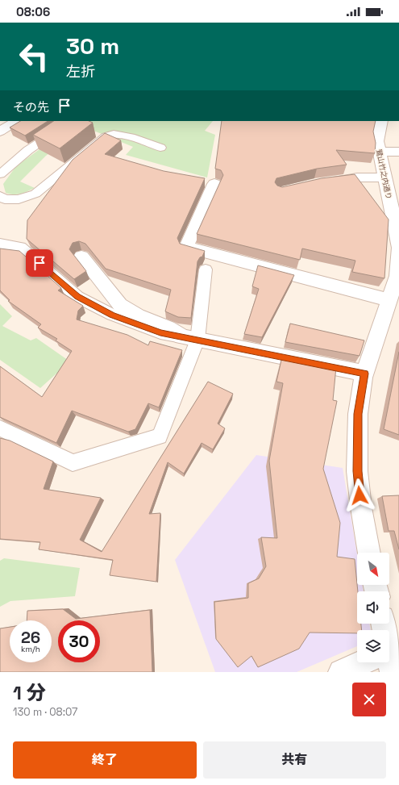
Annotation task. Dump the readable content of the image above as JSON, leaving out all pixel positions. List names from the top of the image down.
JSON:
{
  "streets": {
    "street": ["鷺山竹之内通り"]
  },
  "north": "bottom right",
  "page": {
    "status": "08:06",
    "turn": ["30 m", "左折"],
    "then": "その先",
    "speed": "26 km/h",
    "limit": "30",
    "heading": ["1 分", "130 m · 08:07"],
    "buttons": ["終了", "共有"]
  }
}
